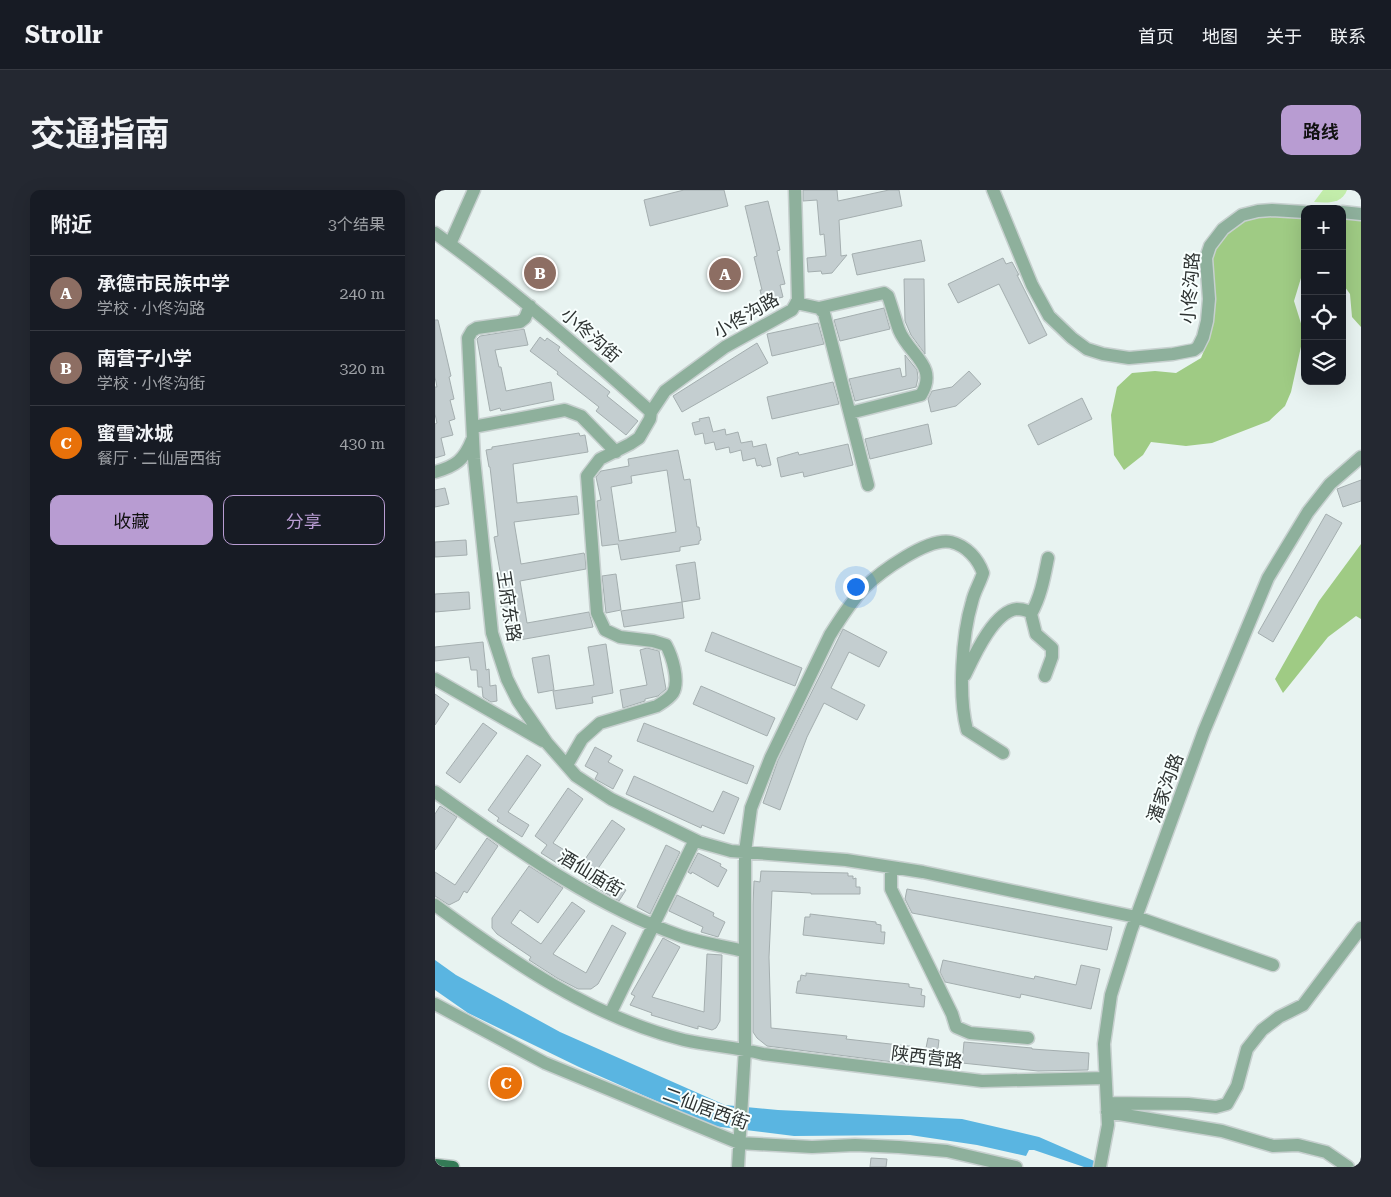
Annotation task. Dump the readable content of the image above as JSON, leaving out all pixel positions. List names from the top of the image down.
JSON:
{
  "streets": {
    "street": [
      "小佟沟路",
      "小佟沟街",
      "王府东路",
      "潘家沟路",
      "酒仙庙街",
      "陕西营路",
      "二仙居西街"
    ]
  },
  "crossings": [
    ["小佟沟路", "小佟沟街"],
    ["小佟沟路", "王府东路"],
    ["小佟沟街", "王府东路"],
    ["王府东路", "潘家沟路"],
    ["潘家沟路", "陕西营路"]
  ],
  "page": {
    "header": "Strollr",
    "nav": [
      "首页",
      "地图",
      "关于",
      "联系"
    ],
    "title": "交通指南",
    "buttons": [
      "路线",
      ["收藏", "分享"]
    ],
    "heading": ["附近", "3个结果"],
    "map_buttons": ["+", "−"],
    "list": [
      {
        "mark": "A",
        "name": "承德市民族中学",
        "note": "学校 · 小佟沟路",
        "value": "240 m"
      },
      {
        "mark": "B",
        "name": "南营子小学",
        "note": "学校 · 小佟沟街",
        "value": "320 m"
      },
      {
        "mark": "C",
        "name": "蜜雪冰城",
        "note": "餐厅 · 二仙居西街",
        "value": "430 m"
      }
    ],
    "pins": ["B", "A", "C"]
  }
}
